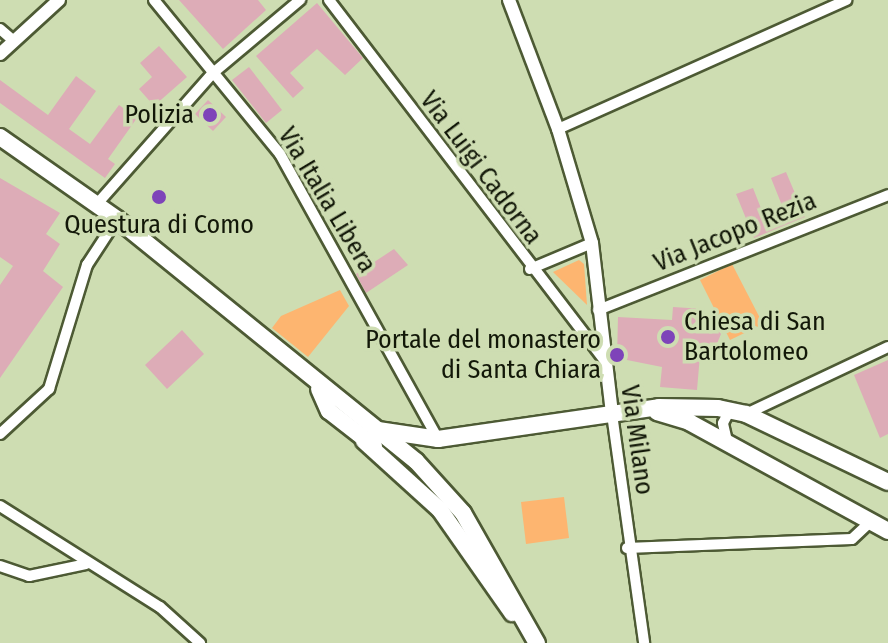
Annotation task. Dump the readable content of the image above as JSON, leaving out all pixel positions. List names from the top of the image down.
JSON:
{
  "streets": {
    "street": [
      "Via Luigi Cadorna",
      "Via Italia Libera",
      "Via Jacopo Rezia",
      "Via Milano"
    ]
  },
  "crossings": [
    ["Via Luigi Cadorna", "Via Milano"],
    ["Via Jacopo Rezia", "Via Milano"]
  ],
  "places": [
    "Polizia",
    "Questura di Como",
    "Chiesa di San Bartolomeo",
    "Portale del monastero di Santa Chiara"
  ]
}
